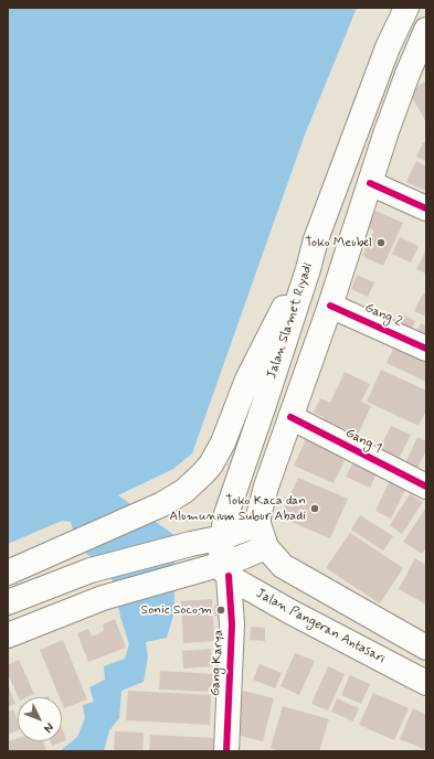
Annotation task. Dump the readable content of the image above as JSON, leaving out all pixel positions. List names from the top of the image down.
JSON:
{
  "streets": {
    "main road": [
      "Gang 2",
      "Jalan Slamet Riyadi",
      "Gang 1",
      "Jalan Pangeran Antasari",
      "Gang Karya"
    ]
  },
  "crossings": [
    ["Jalan Slamet Riyadi", "Jalan Pangeran Antasari"],
    ["Jalan Slamet Riyadi", "Gang Karya"],
    ["Jalan Pangeran Antasari", "Gang Karya"]
  ],
  "places": ["Toko Meubel", "Toko Kaca dan Alumunium Subur Abadi", "Sonic Socom"],
  "north": "bottom right"
}
